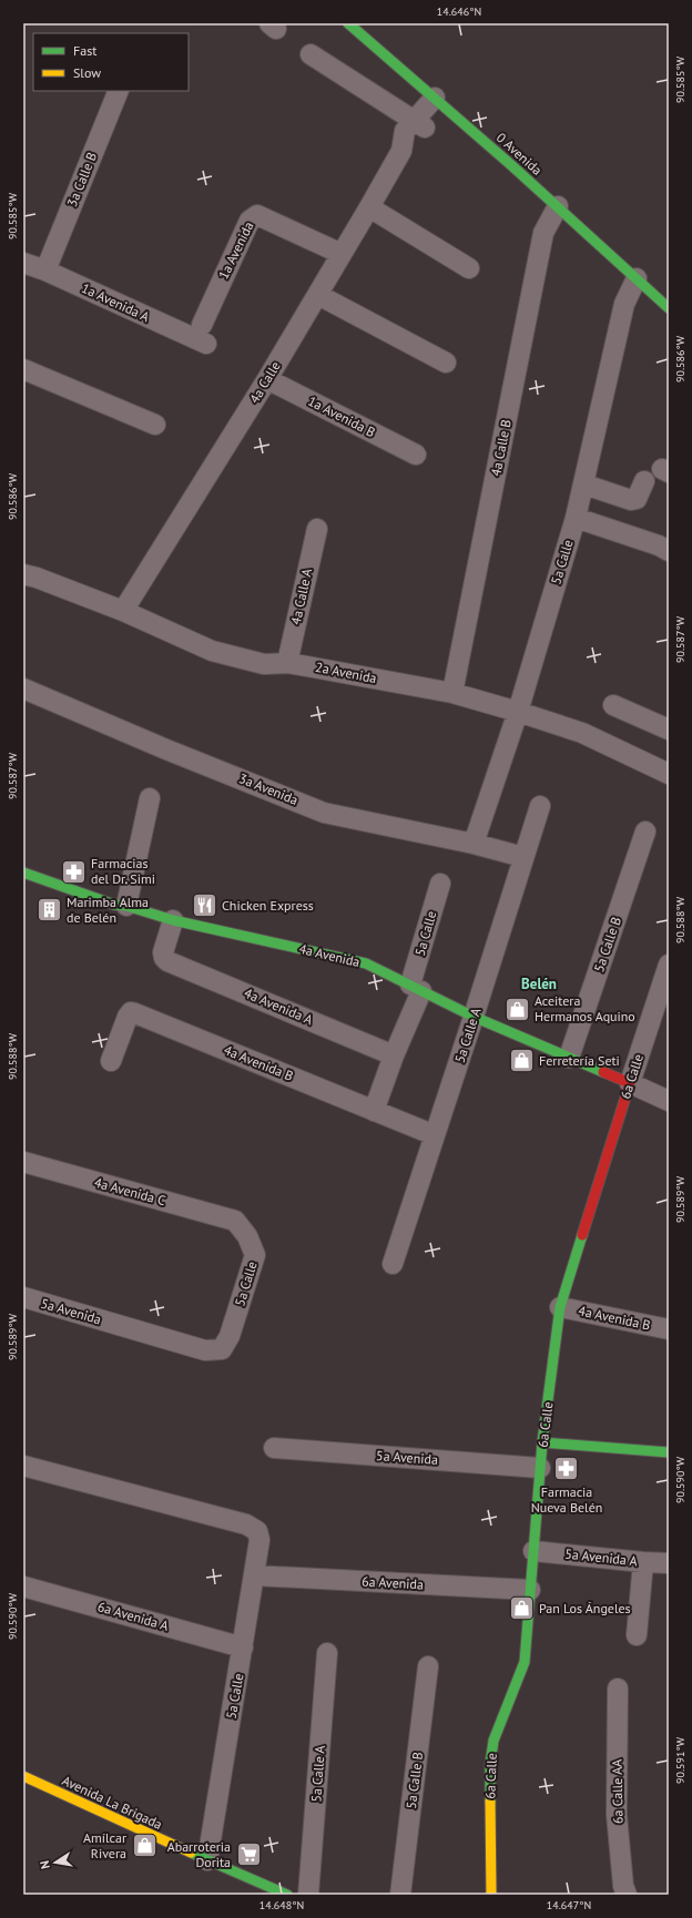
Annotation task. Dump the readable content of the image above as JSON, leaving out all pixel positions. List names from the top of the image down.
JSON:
{
  "streets": {
    "street": [
      "0 Avenida",
      "3a Calle B",
      "1a Avenida",
      "1a Avenida A",
      "4a Calle",
      "1a Avenida B",
      "4a Calle B",
      "5a Calle",
      "4a Calle A",
      "2a Avenida",
      "3a Avenida",
      "5a Calle B",
      "4a Avenida",
      "4a Avenida A",
      "5a Calle A",
      "4a Avenida B",
      "6a Calle",
      "4a Avenida C",
      "5a Avenida",
      "5a Avenida A",
      "6a Avenida",
      "6a Avenida A",
      "6a Calle AA",
      "Avenida La Brigada"
    ]
  },
  "crossings": [
    ["0 Avenida", "4a Calle"],
    ["0 Avenida", "4a Calle B"],
    ["0 Avenida", "5a Calle"],
    ["3a Calle B", "1a Avenida A"],
    ["1a Avenida", "4a Calle"],
    ["4a Calle", "1a Avenida B"],
    ["4a Calle", "2a Avenida"],
    ["4a Calle B", "2a Avenida"],
    ["5a Calle", "2a Avenida"],
    ["5a Calle", "3a Avenida"],
    ["5a Calle", "4a Avenida"],
    ["5a Calle", "4a Avenida A"],
    ["5a Calle", "4a Avenida B"],
    ["5a Calle", "4a Avenida C"],
    ["5a Calle", "5a Avenida"],
    ["5a Calle", "6a Avenida"],
    ["5a Calle", "6a Avenida A"],
    ["5a Calle", "Avenida La Brigada"],
    ["4a Calle A", "2a Avenida"],
    ["3a Avenida", "5a Calle A"],
    ["5a Calle B", "4a Avenida"],
    ["4a Avenida", "4a Avenida A"],
    ["4a Avenida", "5a Calle A"],
    ["4a Avenida", "6a Calle"],
    ["5a Calle A", "4a Avenida B"],
    ["4a Avenida B", "6a Calle"],
    ["6a Calle", "5a Avenida"],
    ["6a Calle", "5a Avenida A"],
    ["6a Calle", "6a Avenida"]
  ],
  "districts": ["Belén"],
  "places": {
    "pharmacy": ["Farmacias del Dr. Simi", "Farmacia Nueva Belén"],
    "restaurant": ["Chicken Express"],
    "building": ["Marimba Alma de Belén"],
    "shop": [
      "Aceitera Hermanos Aquino",
      "Ferretería Seti",
      "Pan Los Ángeles",
      "Amílcar Rivera"
    ],
    "supermarket": ["Abarroteria Dorita"]
  },
  "legend": ["Fast", "Slow"],
  "north": "left",
  "coordinates": [
    "14.646°N",
    "90.585°W",
    "90.586°W",
    "90.587°W",
    "90.588°W",
    "90.589°W",
    "90.590°W",
    "90.591°W",
    "14.648°N",
    "14.647°N"
  ]
}
